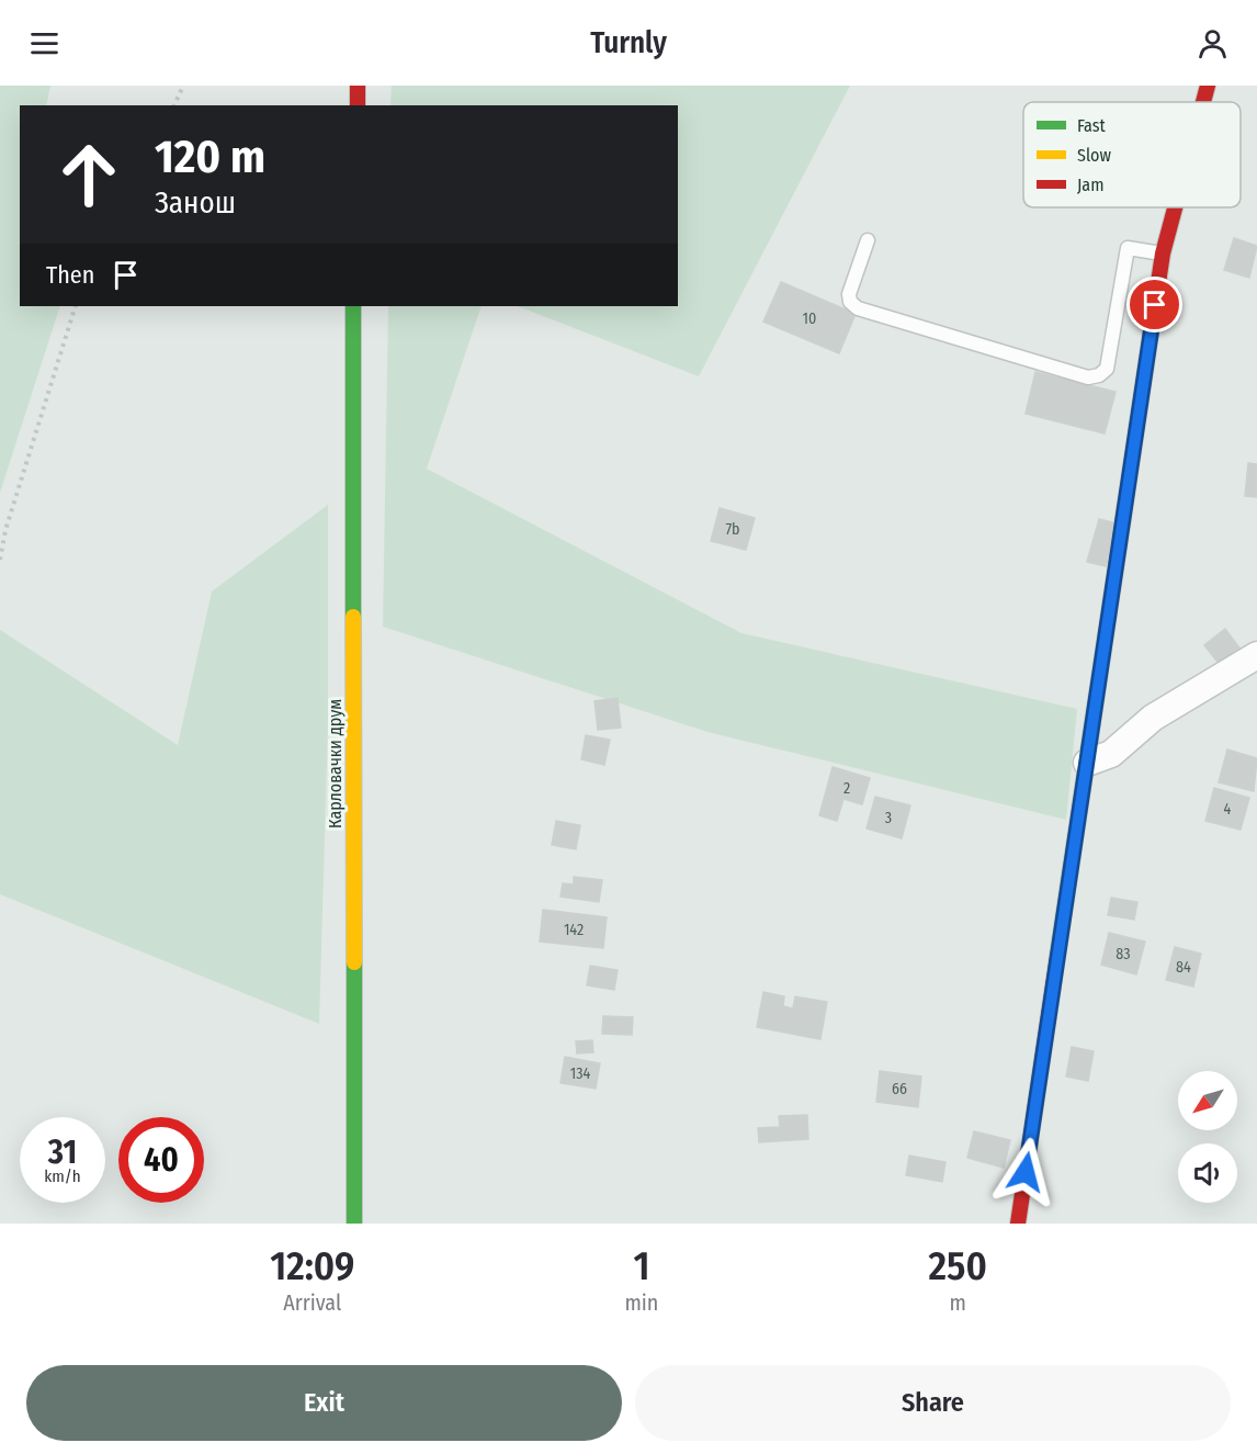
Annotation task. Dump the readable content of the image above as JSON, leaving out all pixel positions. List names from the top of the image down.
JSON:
{
  "streets": {
    "street": ["Карловачки друм"]
  },
  "house_numbers": [
    "10",
    "7b",
    "2",
    "4",
    "3",
    "142",
    "83",
    "84",
    "134",
    "66"
  ],
  "legend": ["Fast", "Slow", "Jam"],
  "north": "bottom left",
  "page": {
    "header": "Turnly",
    "turn": ["120 m", "Занош"],
    "then": "Then",
    "speed": "31 km/h",
    "limit": "40",
    "eta": [
      "12:09",
      "Arrival",
      "1",
      "min",
      "250",
      "m"
    ],
    "buttons": ["Exit", "Share"]
  }
}
